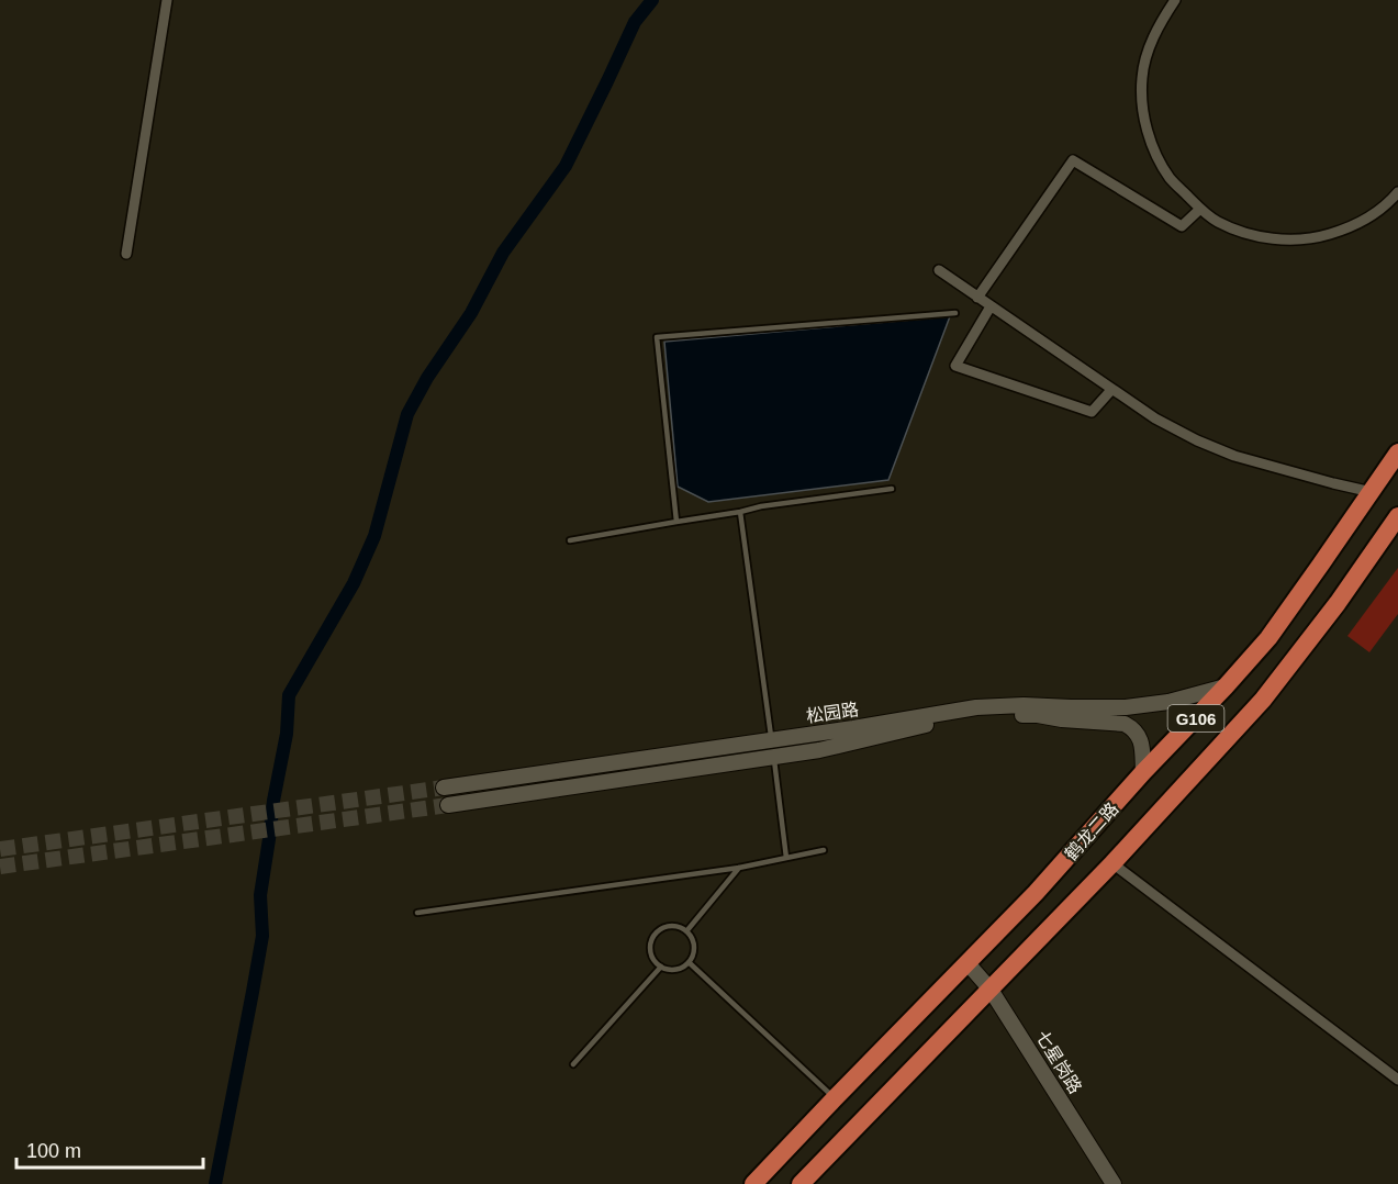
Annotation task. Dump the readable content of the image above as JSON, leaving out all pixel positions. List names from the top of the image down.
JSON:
{
  "streets": {
    "highway": ["G106", "鹤龙二路"],
    "street": ["松园路", "七星岗路"]
  },
  "crossings": [
    ["松园路", "鹤龙二路"],
    ["鹤龙二路", "七星岗路"]
  ],
  "scale_bar": "100 m"
}
